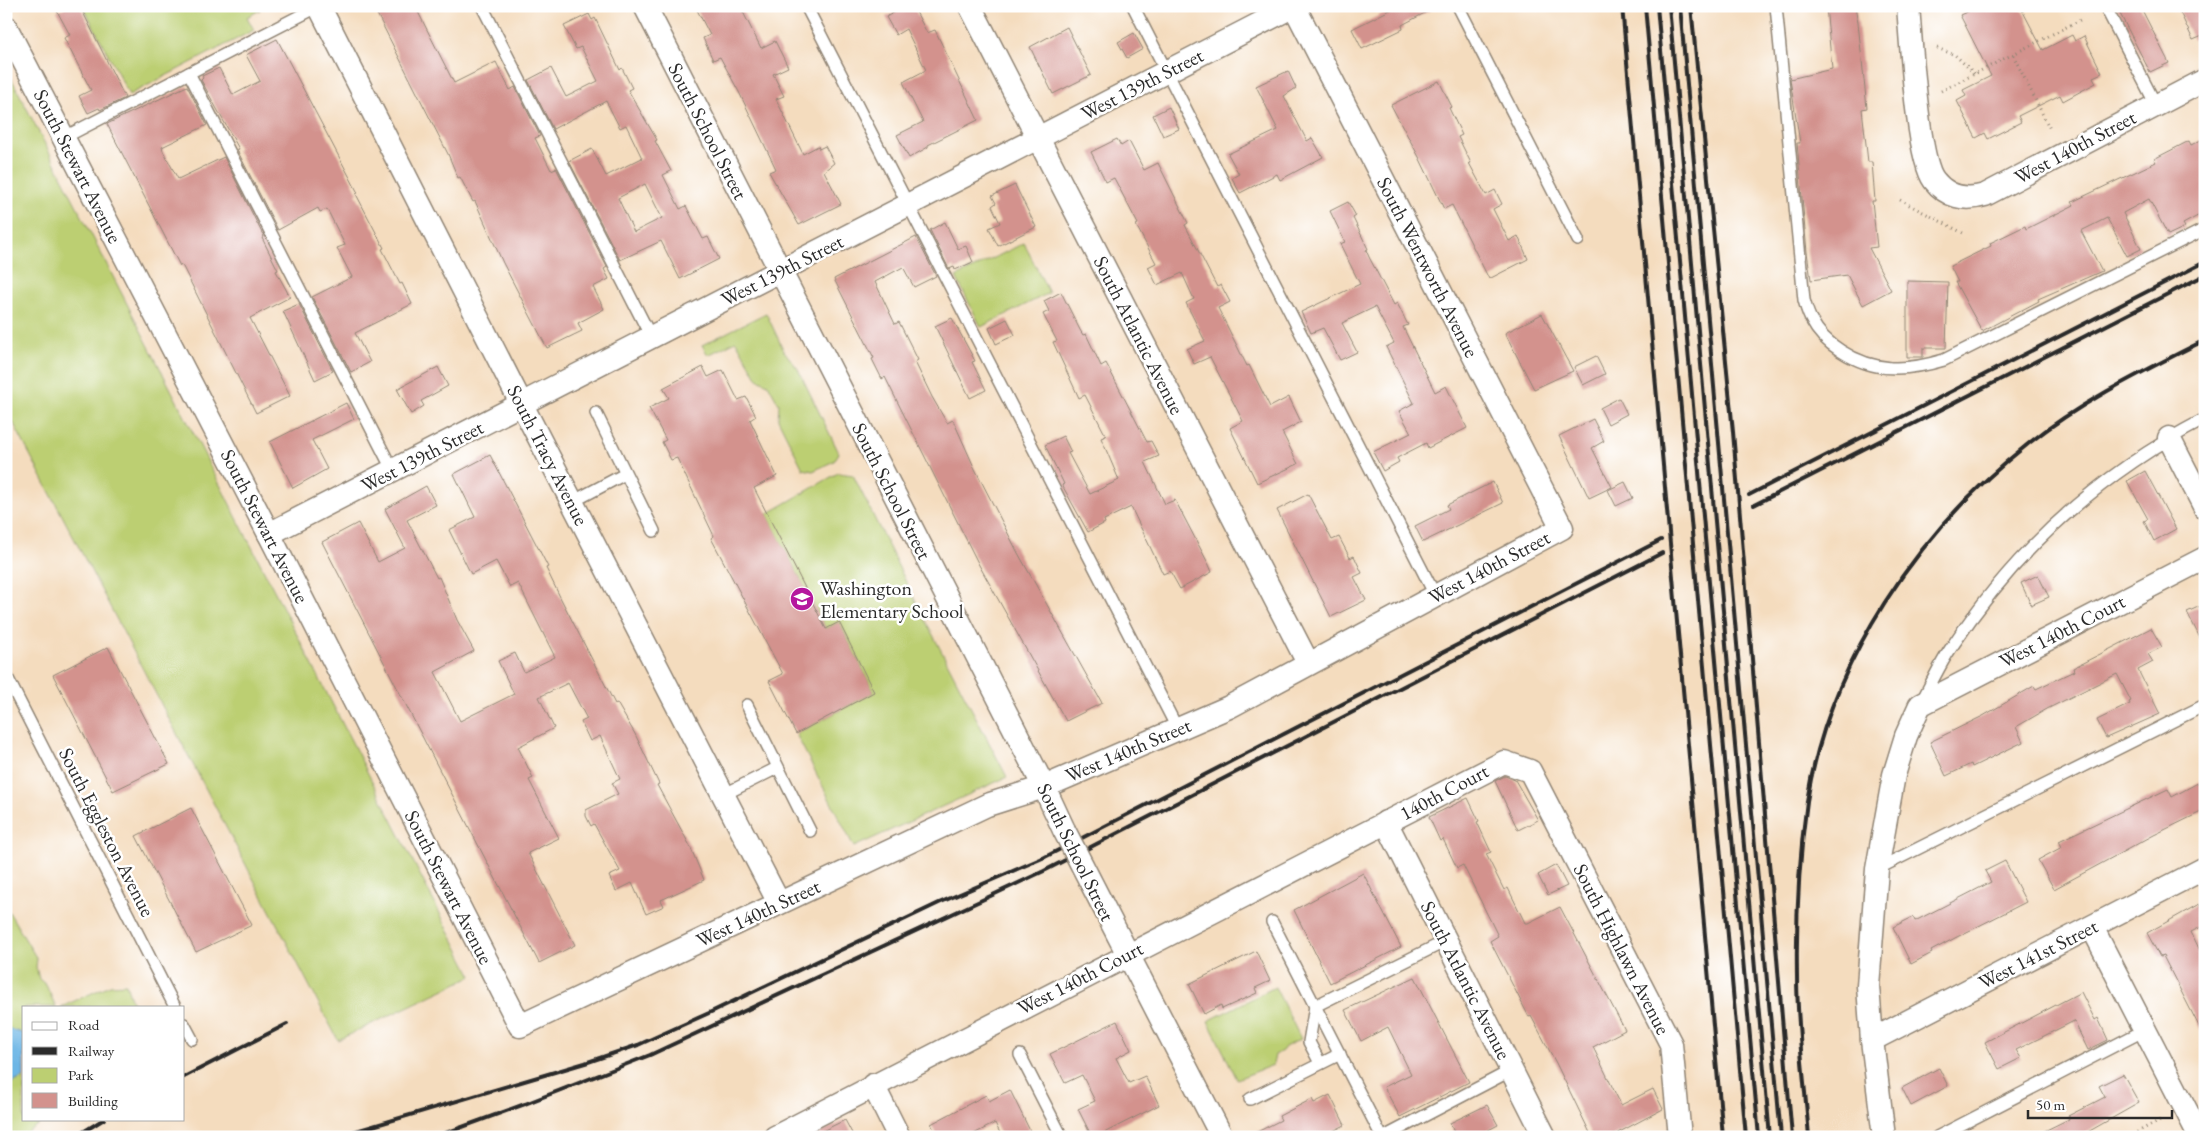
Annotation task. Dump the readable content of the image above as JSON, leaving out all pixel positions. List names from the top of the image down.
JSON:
{
  "streets": {
    "street": [
      "West 139th Street",
      "South School Street",
      "West 140th Street",
      "South Stewart Avenue",
      "South Wentworth Avenue",
      "South Atlantic Avenue",
      "South Tracy Avenue",
      "West 140th Court",
      "140th Court",
      "South Highlawn Avenue",
      "West 141st Street"
    ],
    "lane": ["South Eggleston Avenue"]
  },
  "crossings": [
    ["West 139th Street", "South School Street"],
    ["West 139th Street", "South Stewart Avenue"],
    ["West 139th Street", "South Wentworth Avenue"],
    ["West 139th Street", "South Atlantic Avenue"],
    ["West 139th Street", "South Tracy Avenue"],
    ["South School Street", "West 140th Street"],
    ["South School Street", "West 140th Court"],
    ["West 140th Street", "South Stewart Avenue"],
    ["West 140th Street", "South Wentworth Avenue"],
    ["West 140th Street", "South Atlantic Avenue"],
    ["West 140th Street", "South Tracy Avenue"],
    ["South Atlantic Avenue", "West 140th Court"],
    ["South Atlantic Avenue", "140th Court"],
    ["West 140th Court", "140th Court"],
    ["140th Court", "South Highlawn Avenue"]
  ],
  "places": {
    "school or university": ["Washington Elementary School"]
  },
  "legend": [
    "Road",
    "Railway",
    "Park",
    "Building"
  ],
  "scale_bar": "50 m"
}
